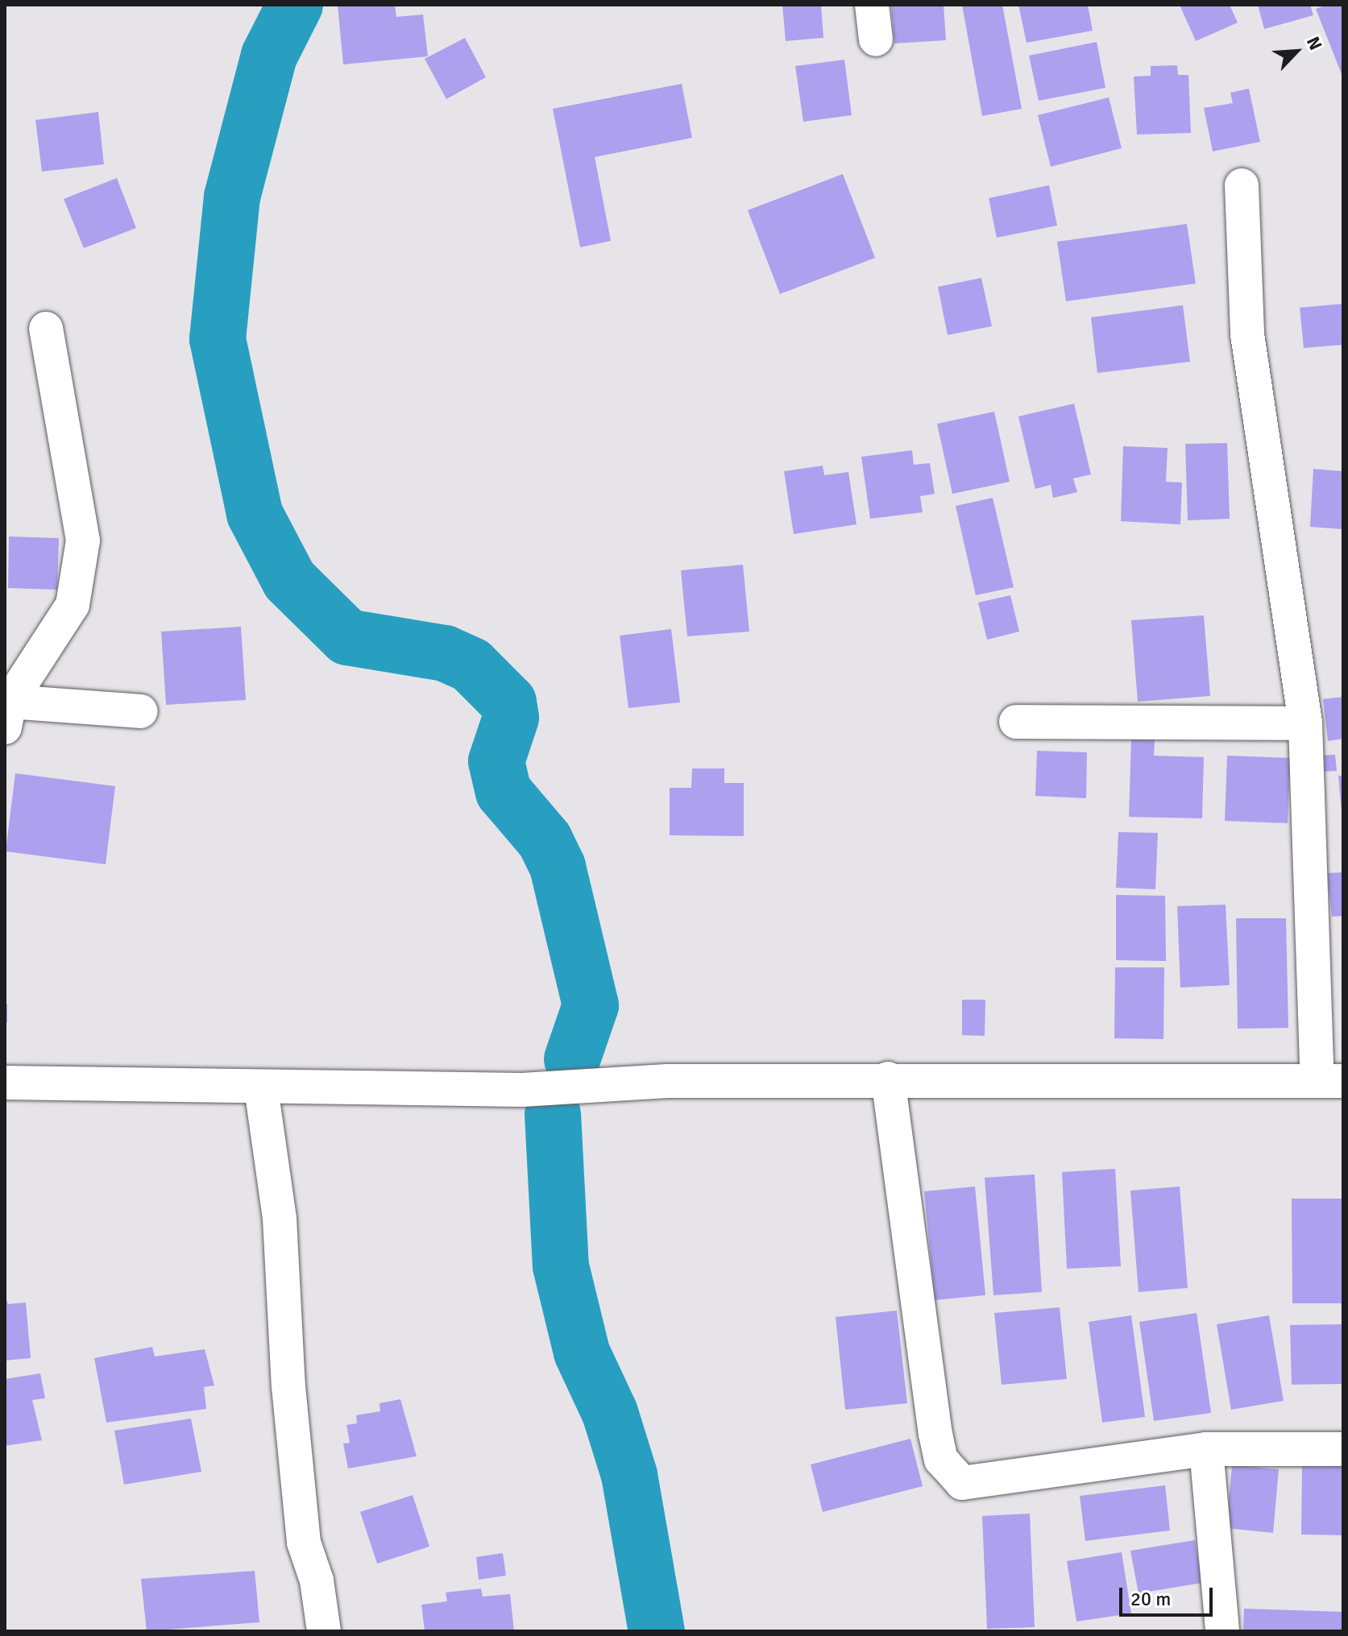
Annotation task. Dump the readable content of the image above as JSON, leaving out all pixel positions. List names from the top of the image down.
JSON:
{
  "scale_bar": "20 m",
  "north": "top right"
}
